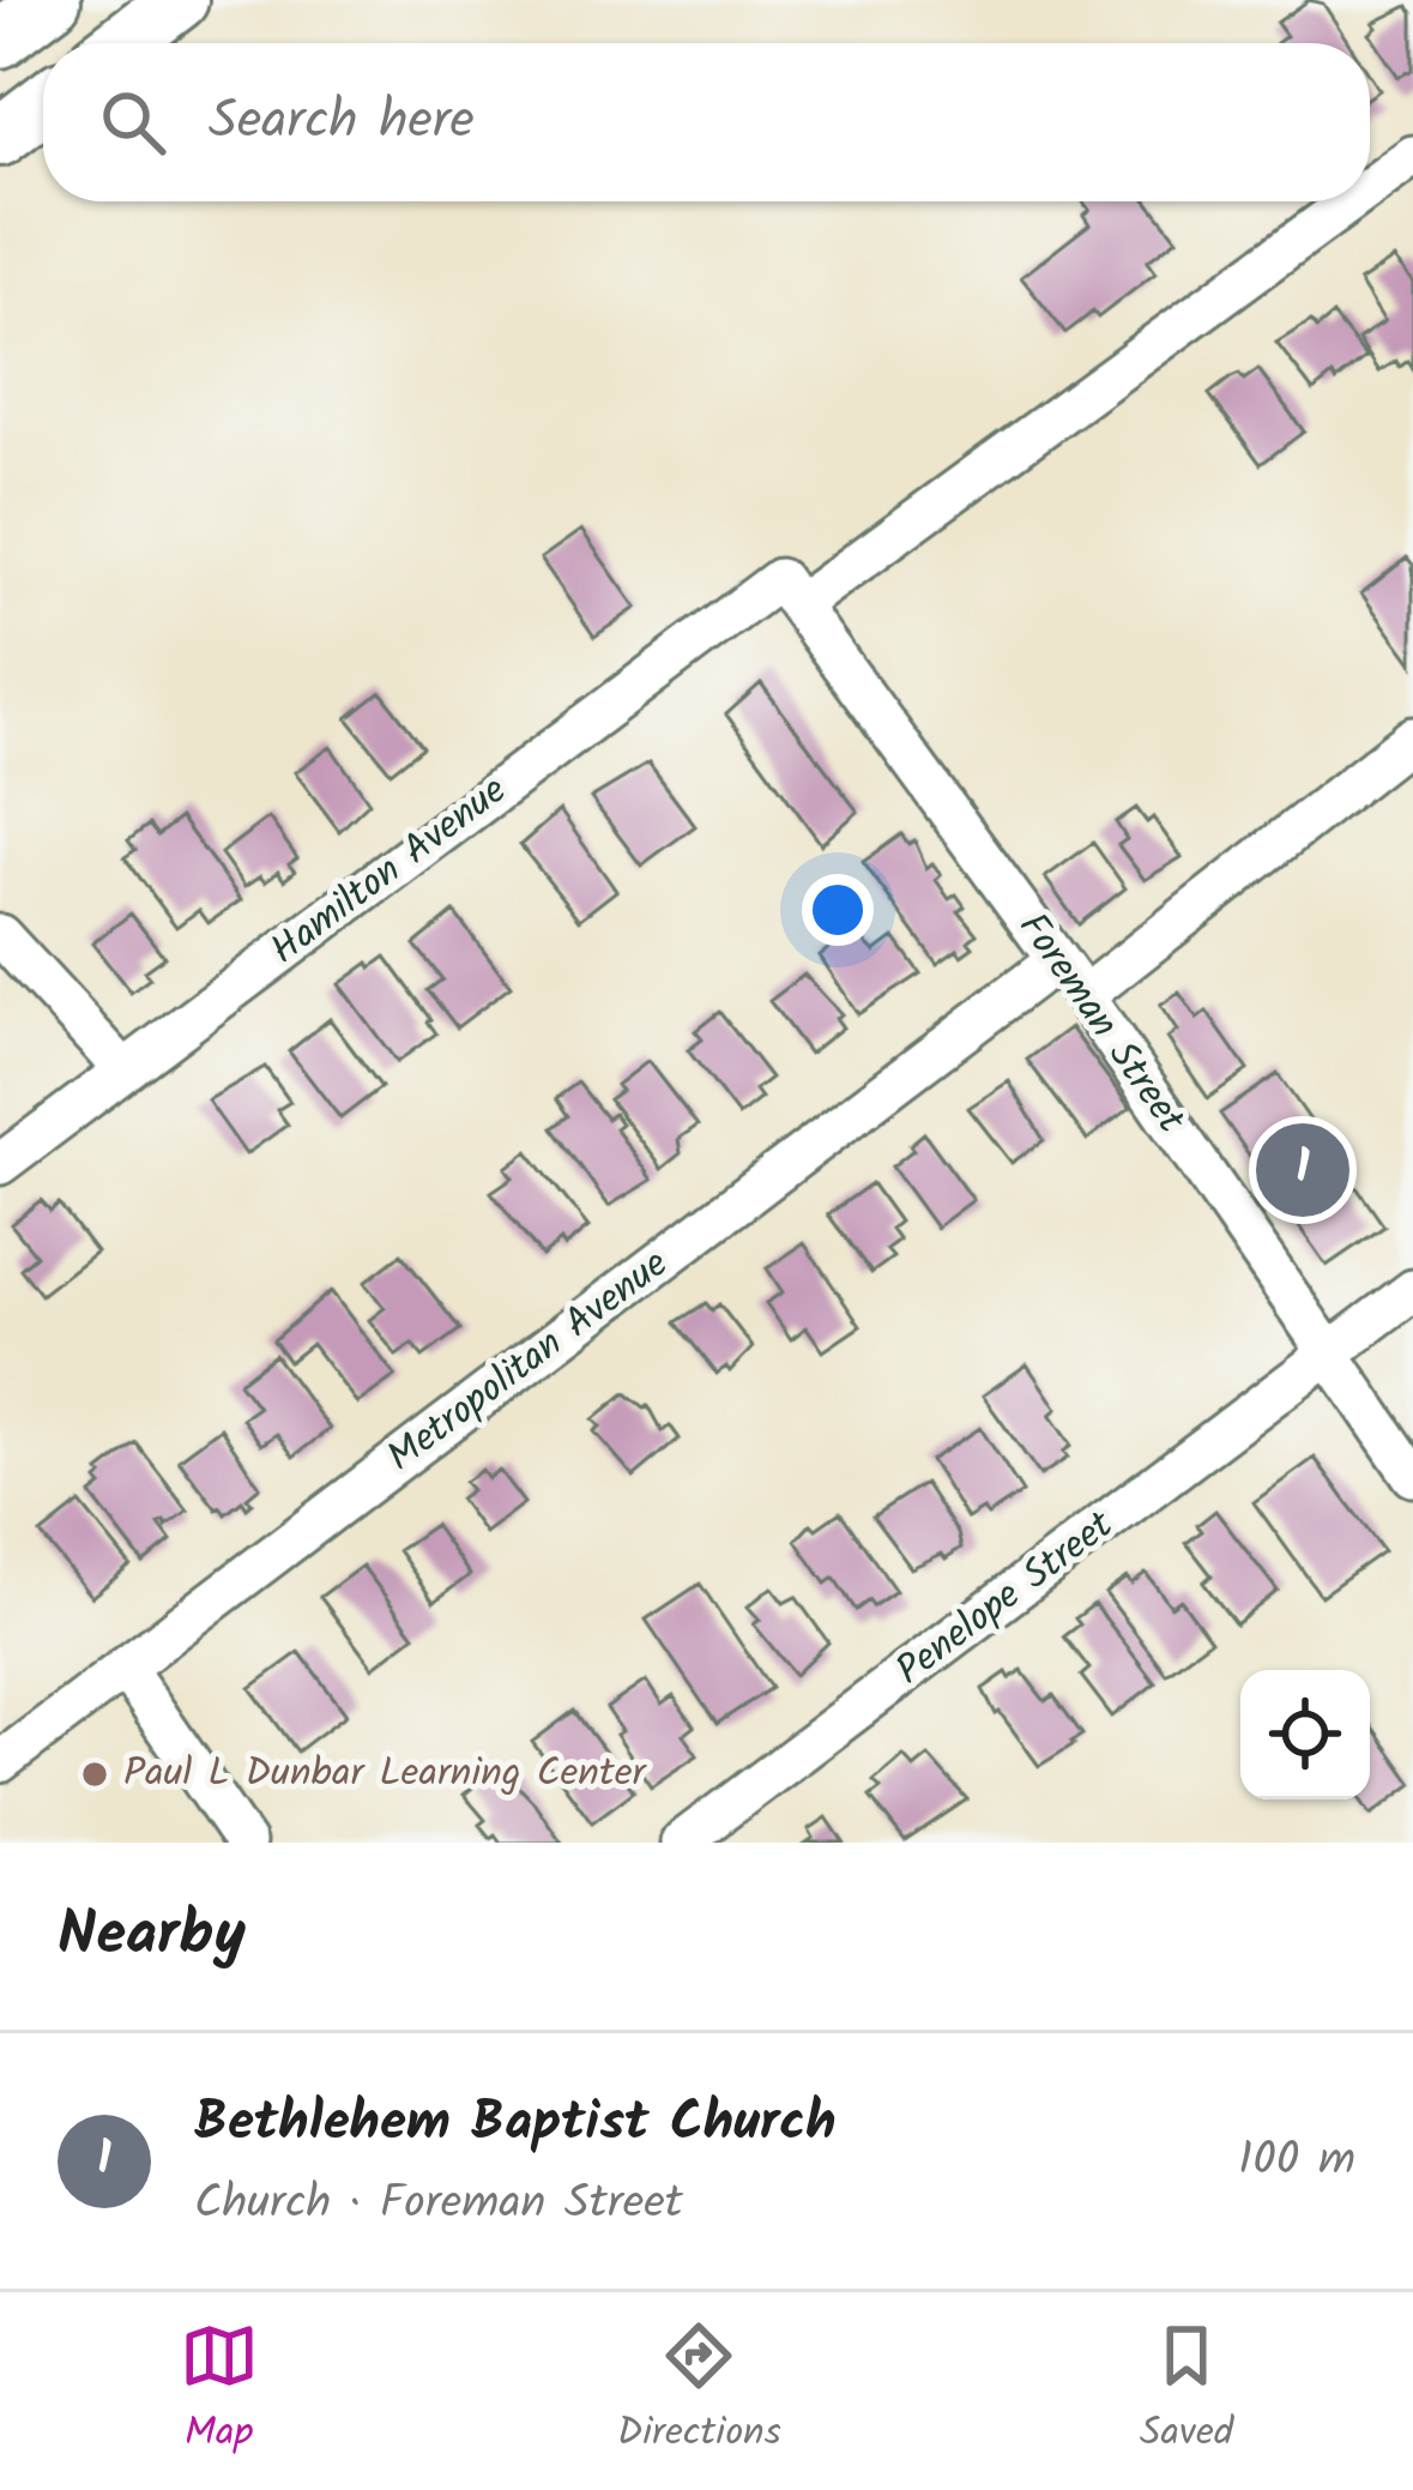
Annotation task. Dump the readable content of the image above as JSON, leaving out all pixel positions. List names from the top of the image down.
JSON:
{
  "streets": {
    "street": [
      "Hamilton Avenue",
      "Foreman Street",
      "Metropolitan Avenue",
      "Penelope Street"
    ]
  },
  "crossings": [
    ["Hamilton Avenue", "Foreman Street"],
    ["Foreman Street", "Metropolitan Avenue"],
    ["Foreman Street", "Penelope Street"]
  ],
  "places": ["Paul L Dunbar Learning Center"],
  "page": {
    "search": "Search here",
    "pins": "1",
    "heading": "Nearby",
    "list": [
      {
        "mark": "1",
        "name": "Bethlehem Baptist Church",
        "note": "Church · Foreman Street",
        "value": "100 m"
      }
    ],
    "nav": ["Map", "Directions", "Saved"]
  }
}
